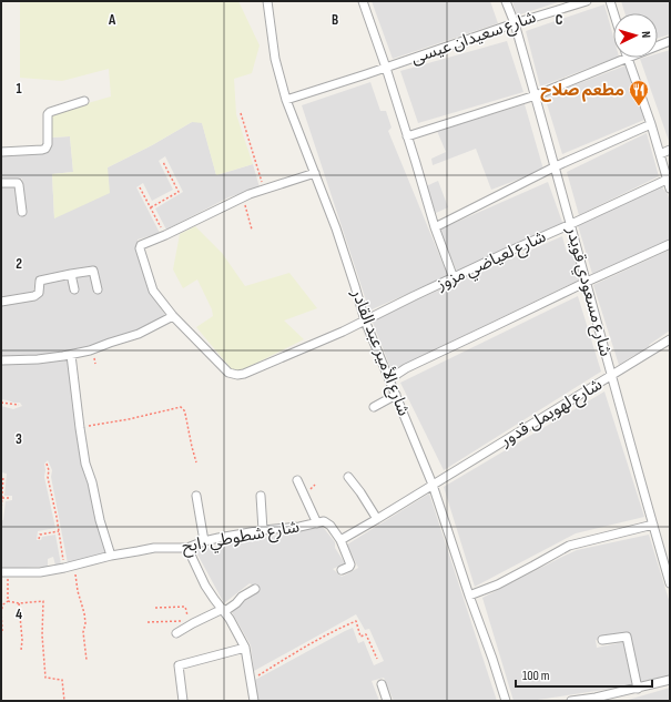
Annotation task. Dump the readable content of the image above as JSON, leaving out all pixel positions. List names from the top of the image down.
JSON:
{
  "streets": {
    "street": [
      "شارع سعيدان عيسى",
      "شارع لعياضي مزوز",
      "شارع مسعودي قويدر",
      "شارع الأمير عبد القادر",
      "شارع لهويمل قدور",
      "شارع شطوطي رابح"
    ]
  },
  "crossings": [
    ["شارع سعيدان عيسى", "شارع مسعودي قويدر"],
    ["شارع سعيدان عيسى", "شارع الأمير عبد القادر"],
    ["شارع لعياضي مزوز", "شارع مسعودي قويدر"],
    ["شارع لعياضي مزوز", "شارع الأمير عبد القادر"],
    ["شارع مسعودي قويدر", "شارع لهويمل قدور"],
    ["شارع الأمير عبد القادر", "شارع لهويمل قدور"]
  ],
  "places": {
    "restaurant": ["مطعم صلاح"]
  },
  "scale_bar": "100 m",
  "north": "right",
  "grid": {
    "columns": ["A", "B", "C"],
    "rows": [
      "1",
      "2",
      "3",
      "4"
    ]
  }
}
